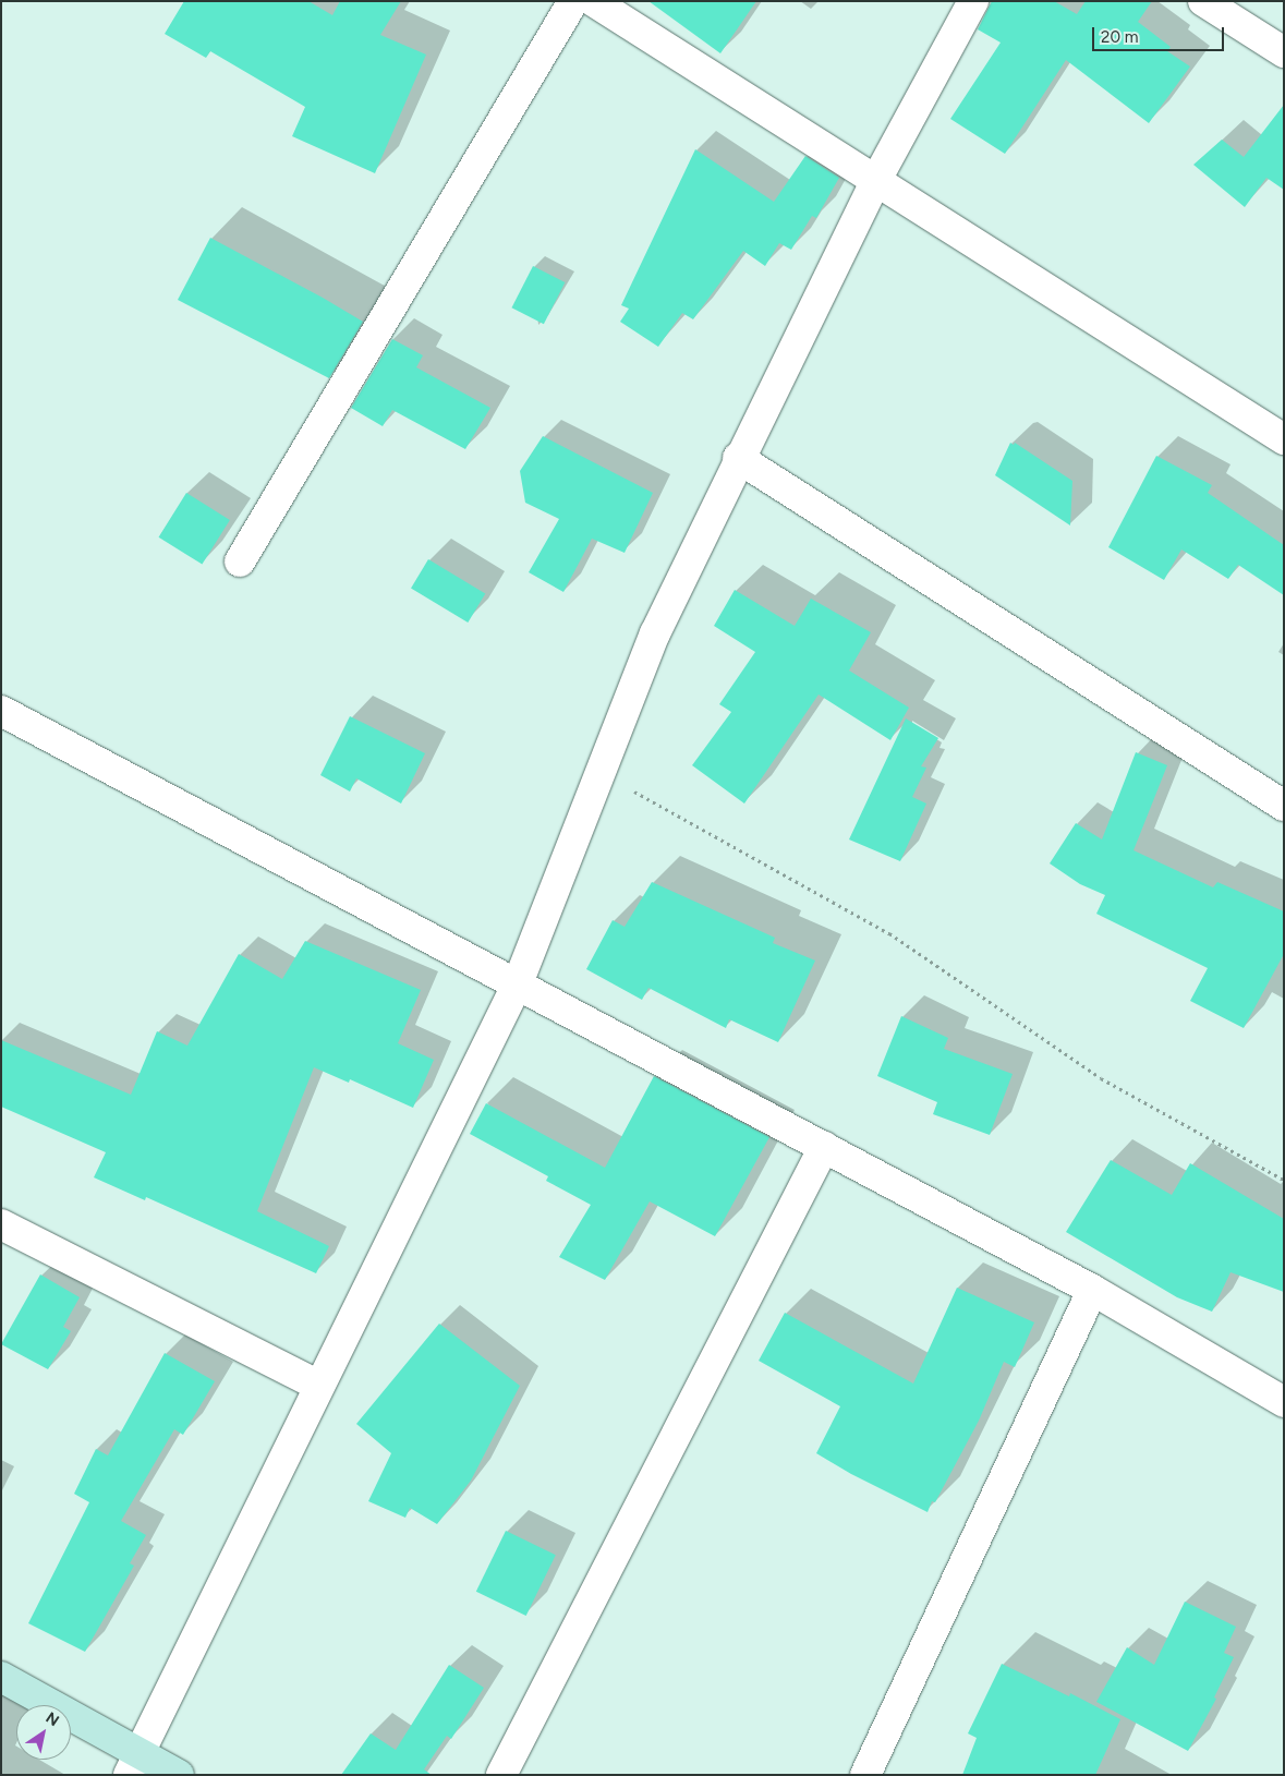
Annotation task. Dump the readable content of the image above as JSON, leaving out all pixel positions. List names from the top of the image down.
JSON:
{
  "scale_bar": "20 m",
  "north": "top right"
}
